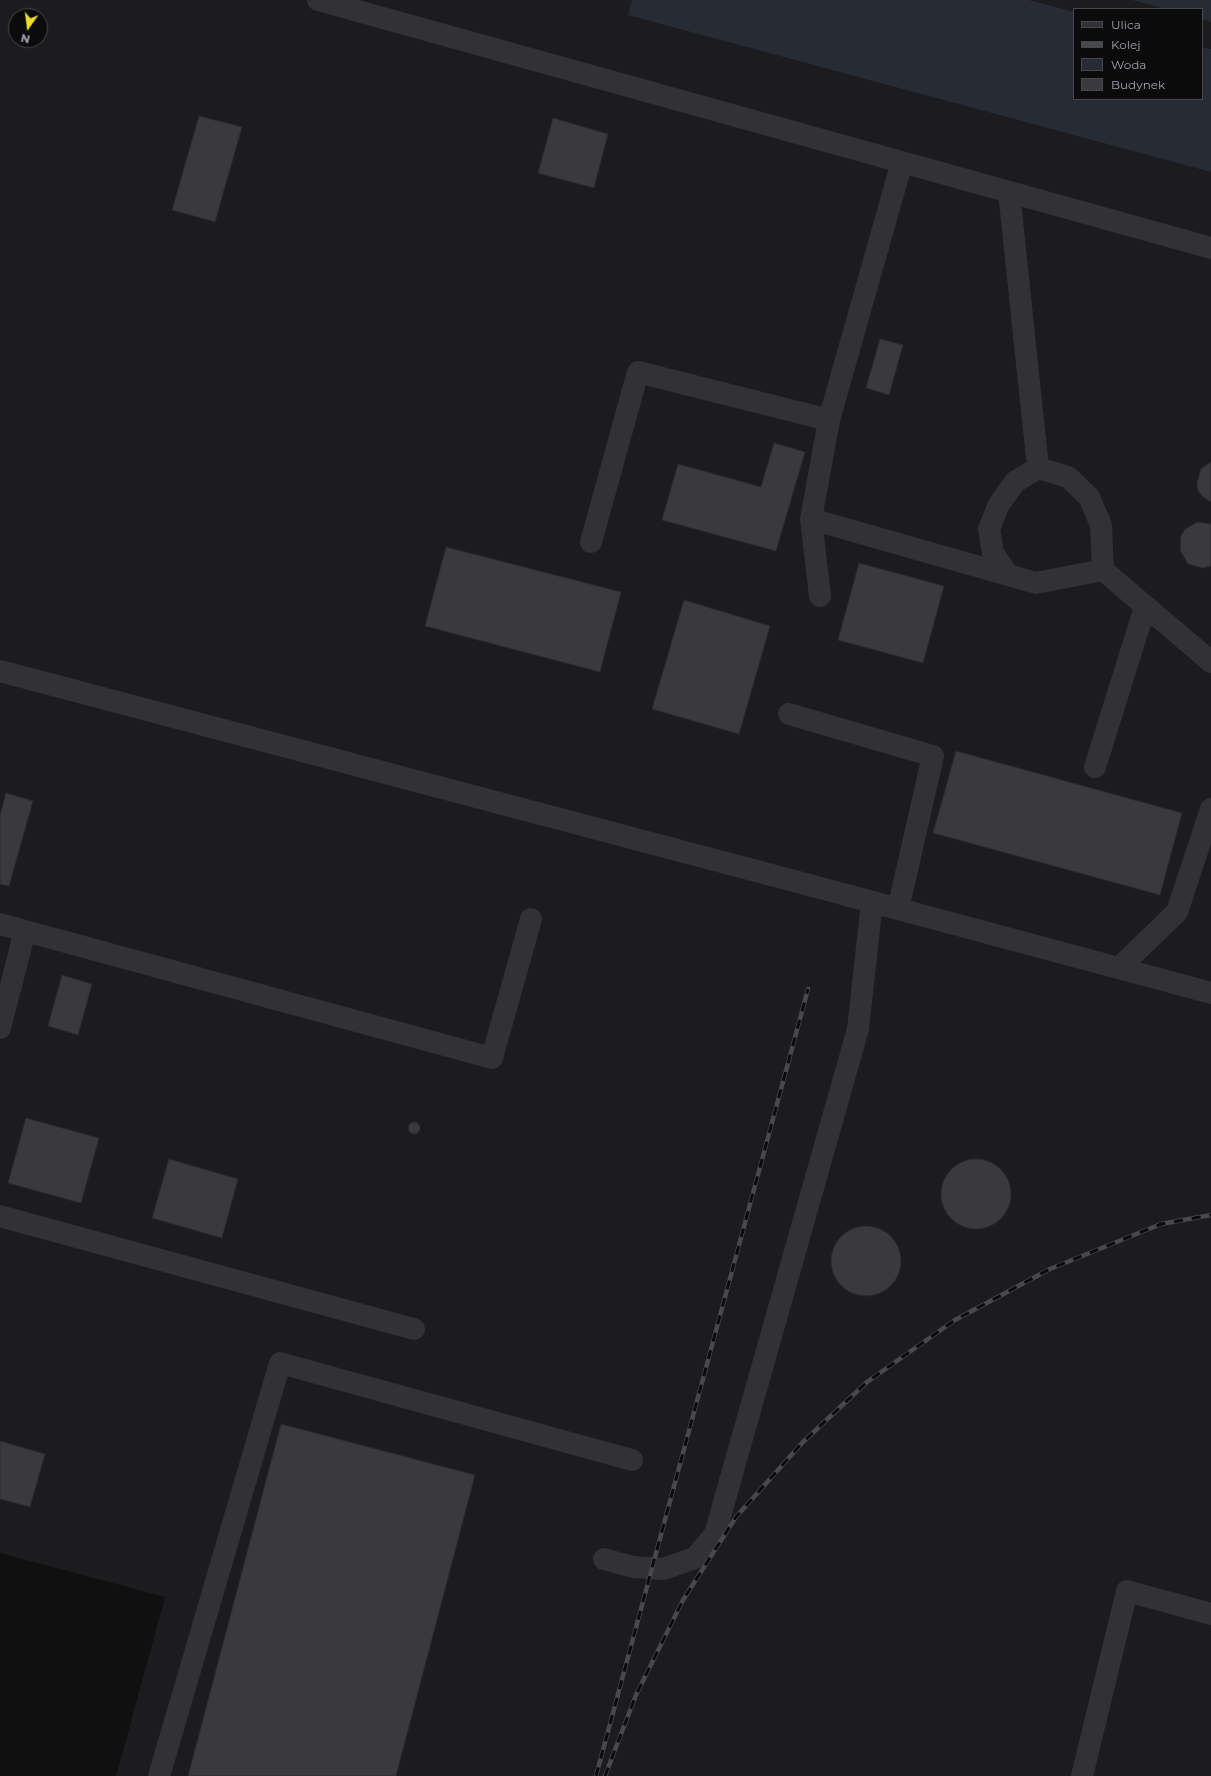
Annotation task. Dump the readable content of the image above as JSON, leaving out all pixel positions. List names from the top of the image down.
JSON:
{
  "legend": [
    "Ulica",
    "Kolej",
    "Woda",
    "Budynek"
  ],
  "north": "bottom"
}
